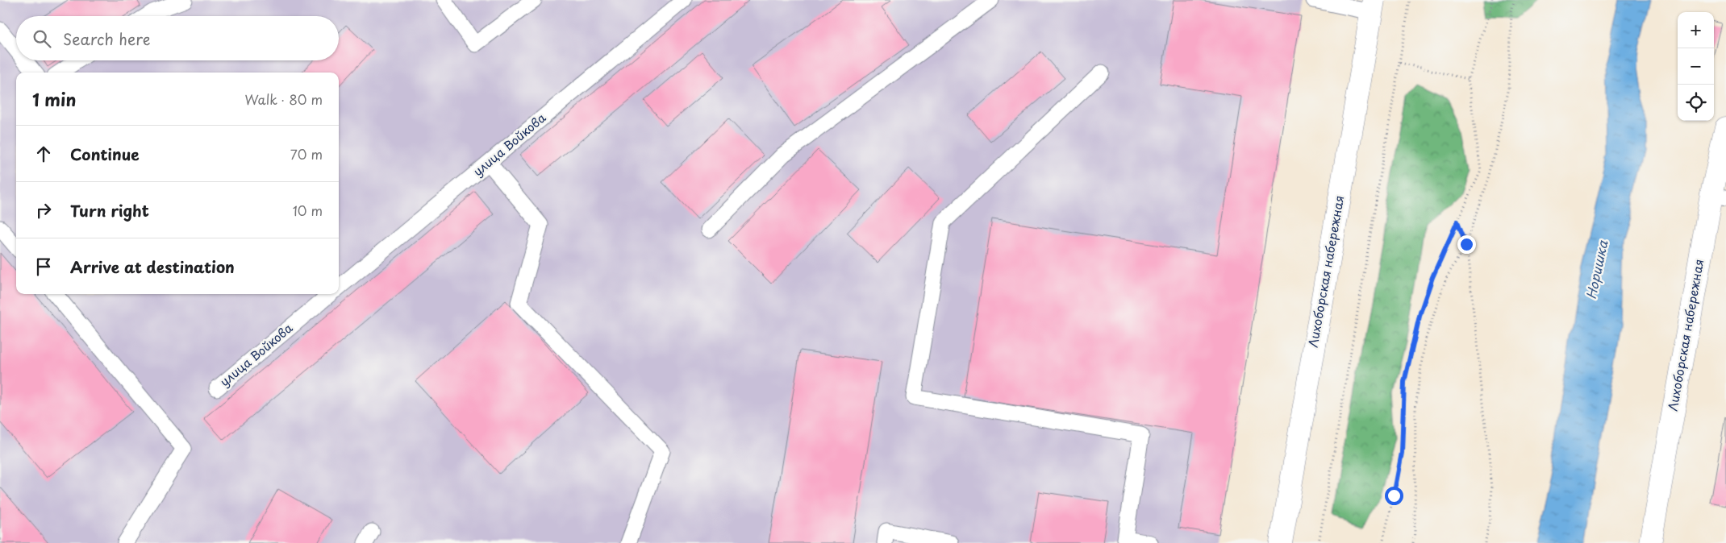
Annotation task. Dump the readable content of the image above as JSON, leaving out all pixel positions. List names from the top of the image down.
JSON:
{
  "streets": {
    "street": ["Лихоборская набережная"],
    "lane": ["улица Войкова"]
  },
  "water": ["Норишка"],
  "page": {
    "map_buttons": ["+", "−"],
    "search": "Search here",
    "heading": ["1 min", "Walk · 80 m"],
    "list": [
      ["Continue", "70 m"],
      ["Turn right", "10 m"],
      "Arrive at destination"
    ]
  }
}
